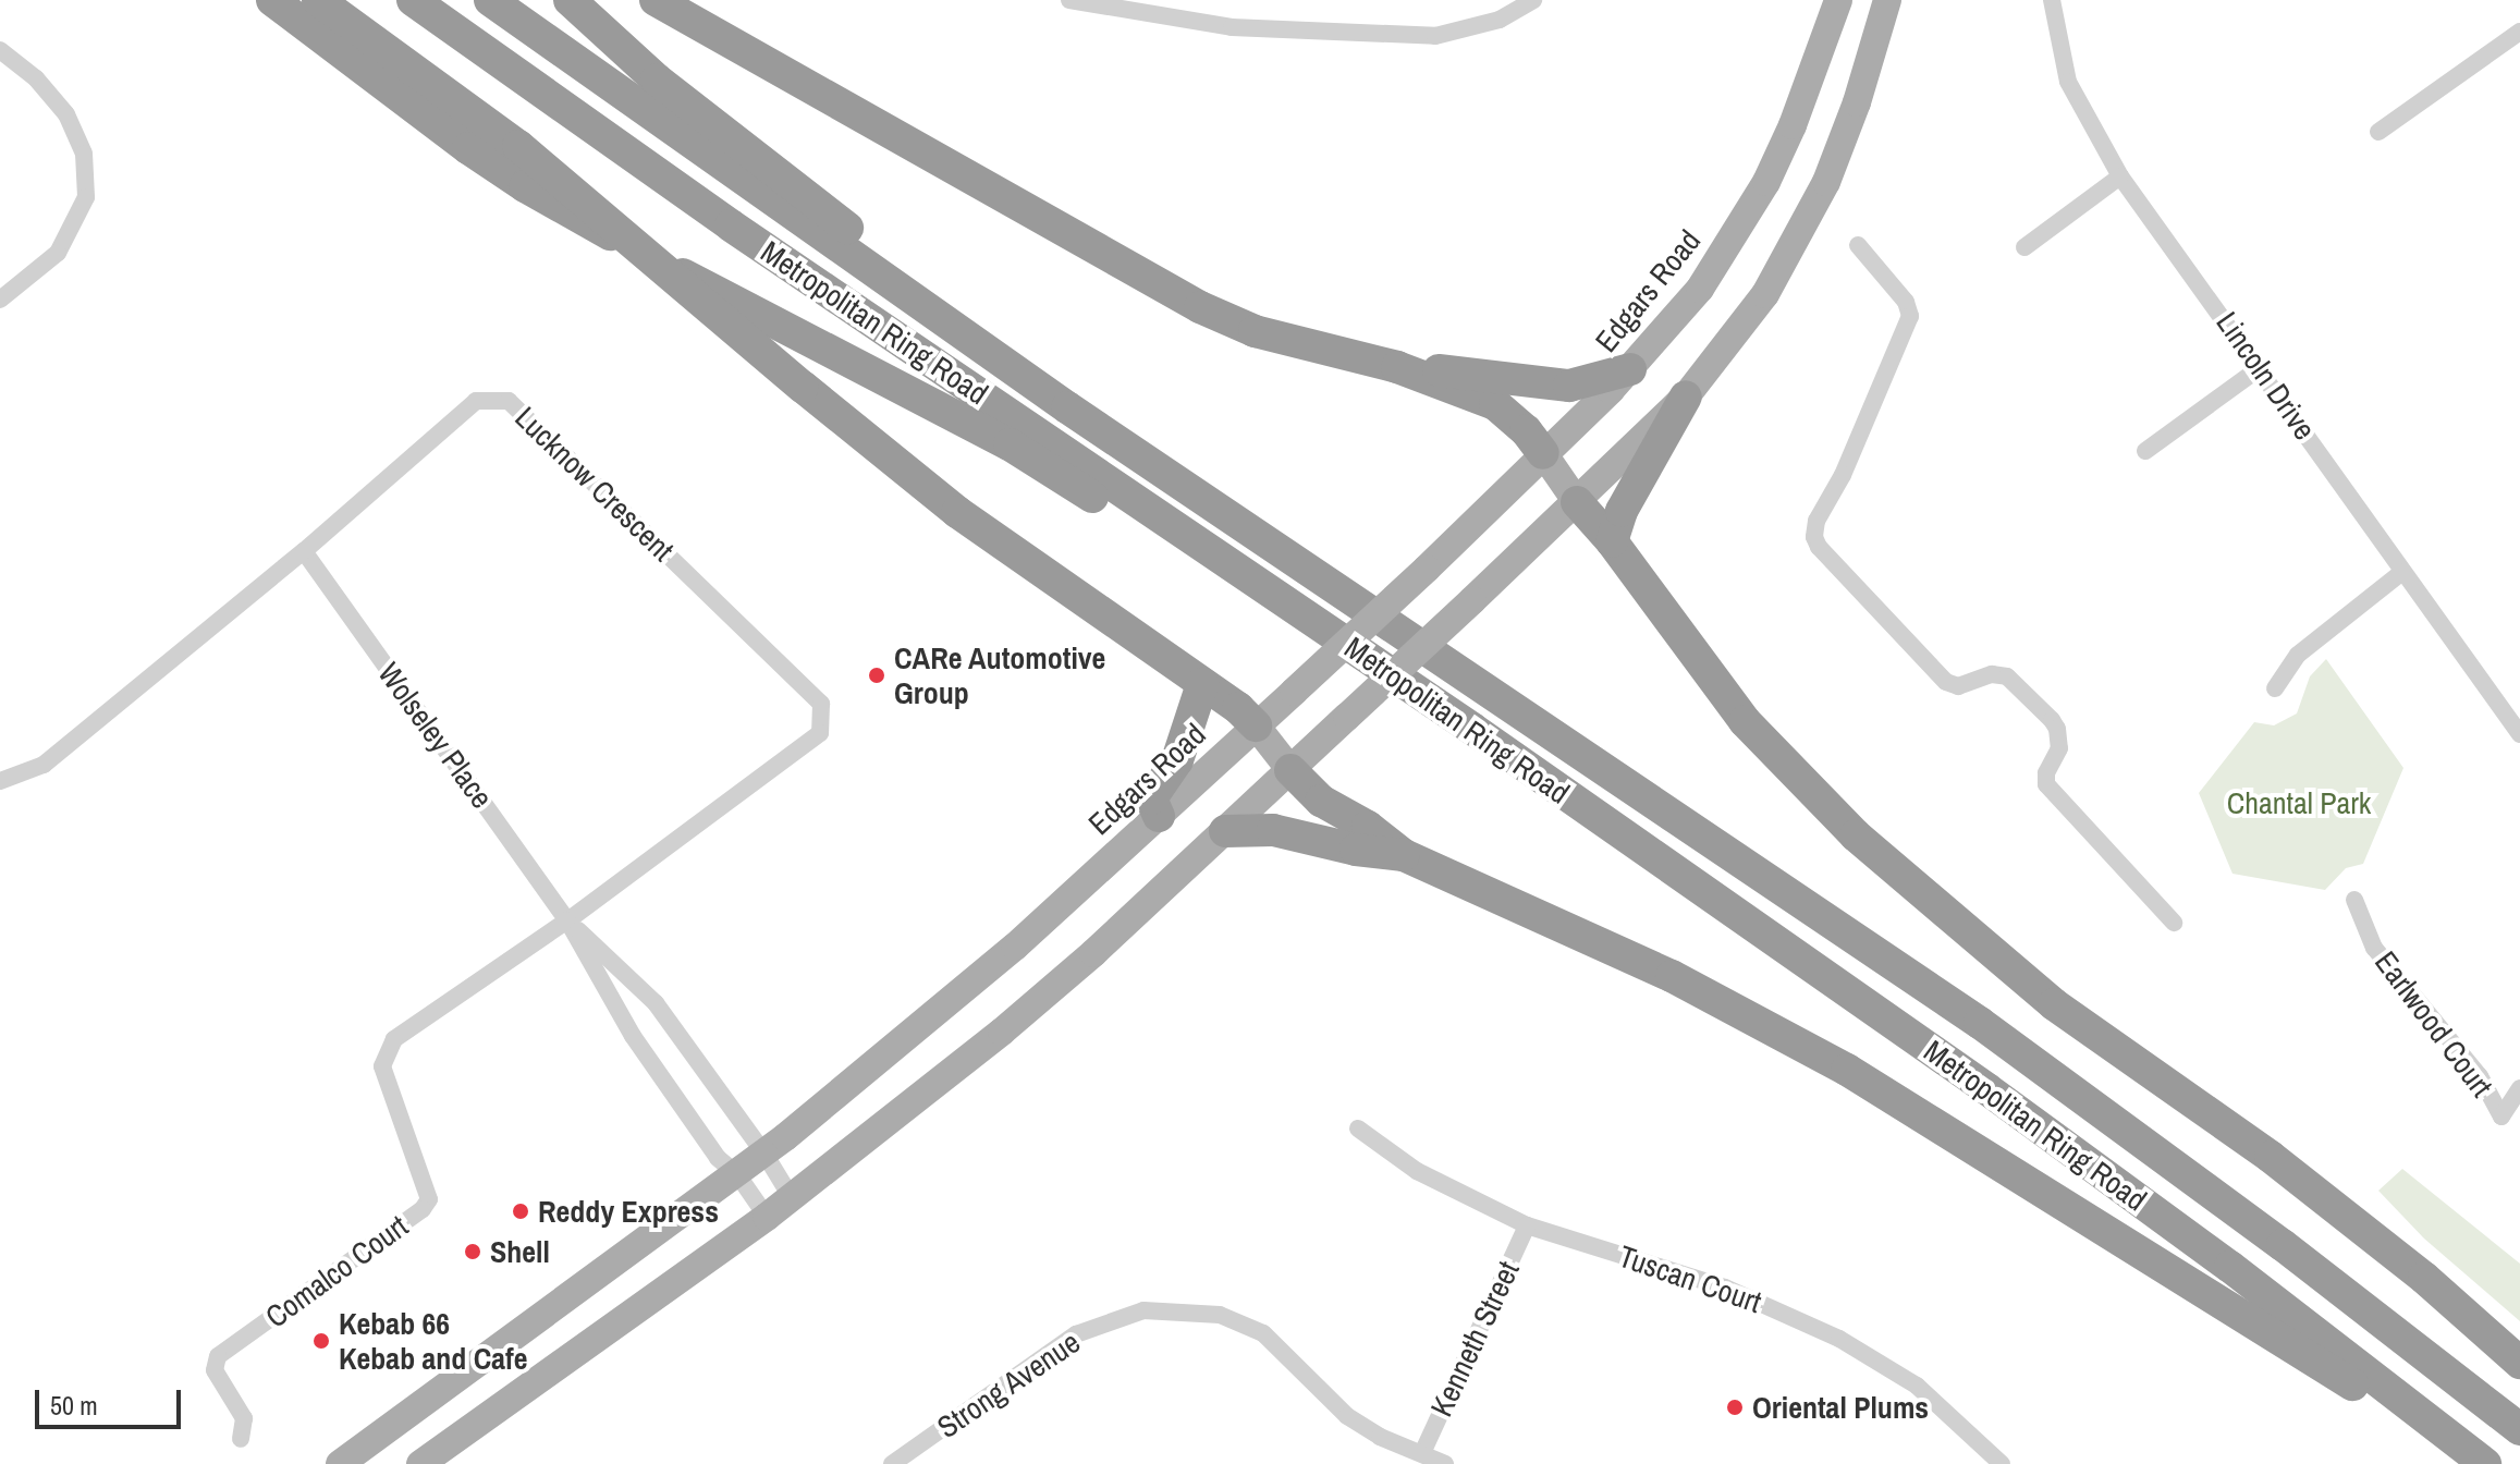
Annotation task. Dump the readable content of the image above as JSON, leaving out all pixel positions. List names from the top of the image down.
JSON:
{
  "streets": {
    "highway": ["Metropolitan Ring Road"],
    "main road": ["Edgars Road"],
    "street": [
      "Lincoln Drive",
      "Lucknow Crescent",
      "Wolseley Place",
      "Earlwood Court",
      "Comalco Court",
      "Tuscan Court",
      "Kenneth Street",
      "Strong Avenue"
    ]
  },
  "crossings": [
    ["Edgars Road", "Wolseley Place"],
    ["Lucknow Crescent", "Wolseley Place"],
    ["Lucknow Crescent", "Comalco Court"],
    ["Wolseley Place", "Comalco Court"],
    ["Tuscan Court", "Kenneth Street"],
    ["Kenneth Street", "Strong Avenue"]
  ],
  "parks": ["Chantal Park"],
  "places": [
    "CARe Automotive Group",
    "Reddy Express",
    "Shell",
    "Kebab 66 Kebab and Cafe",
    "Oriental Plums"
  ],
  "scale_bar": "50 m"
}
